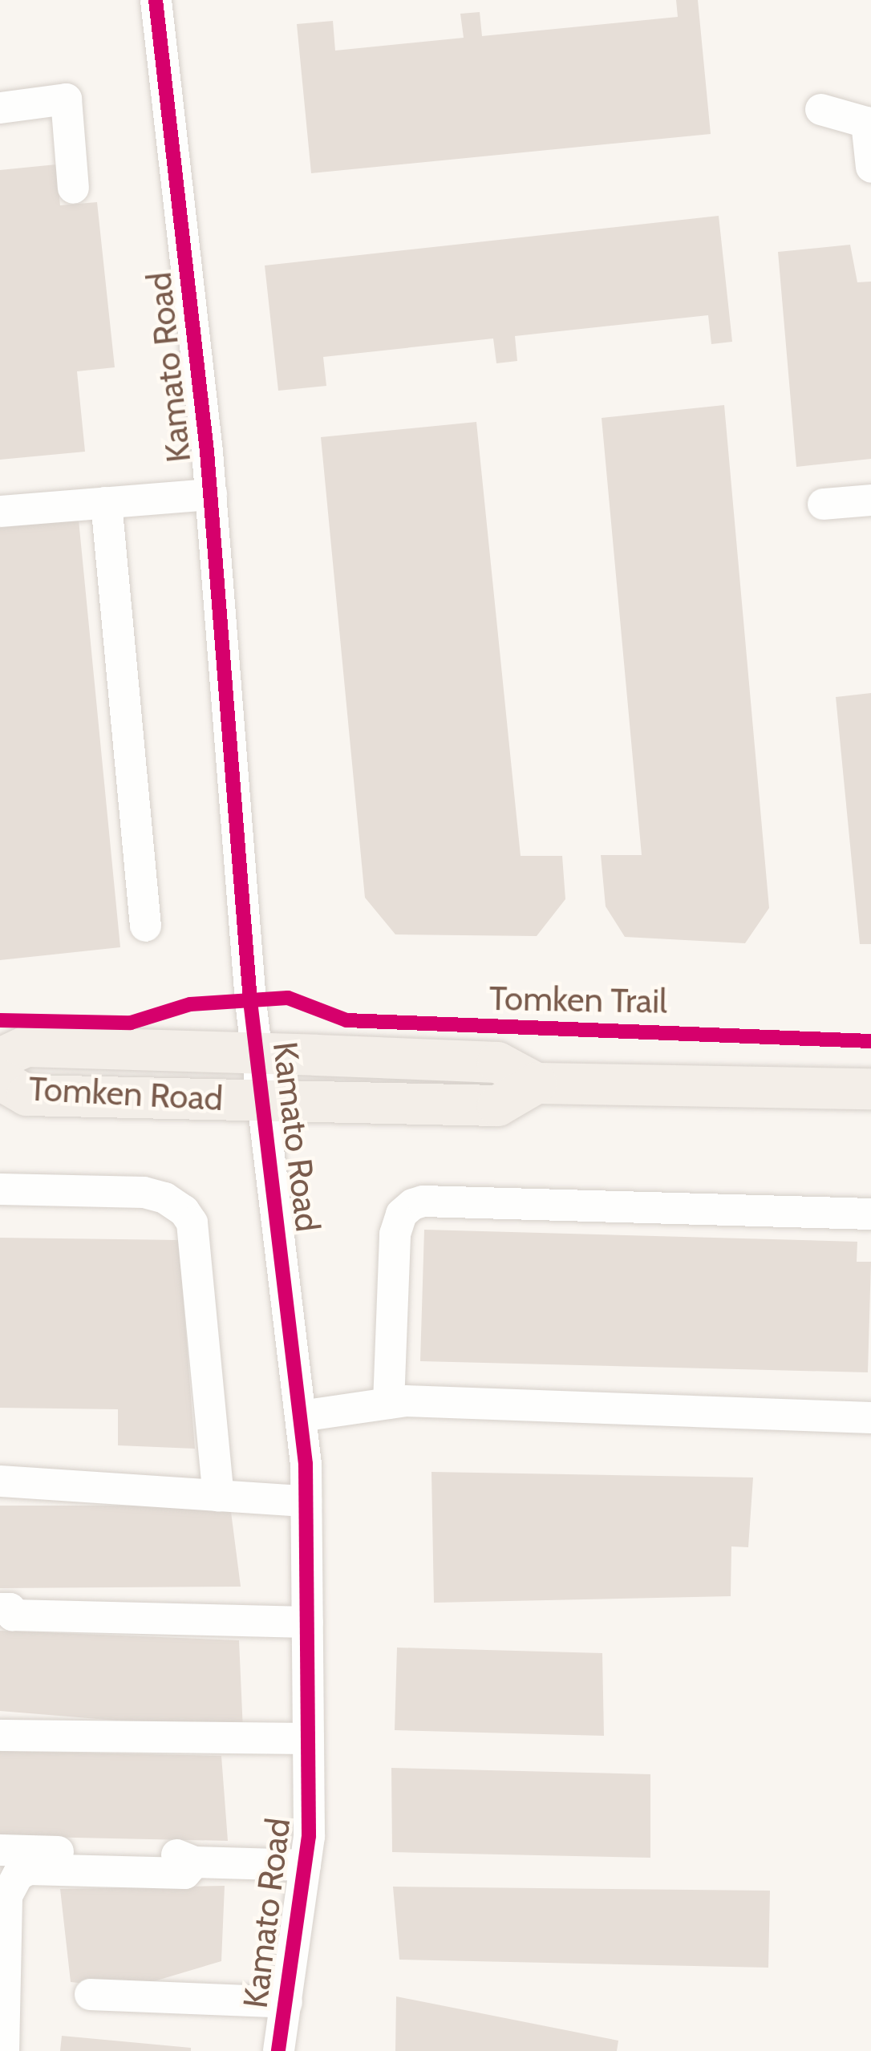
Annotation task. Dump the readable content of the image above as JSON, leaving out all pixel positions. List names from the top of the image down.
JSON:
{
  "streets": {
    "main road": ["Tomken Road"],
    "street": ["Kamato Road"],
    "cycle path": ["Tomken Trail"]
  },
  "crossings": [
    ["Kamato Road", "Tomken Road"]
  ]
}
